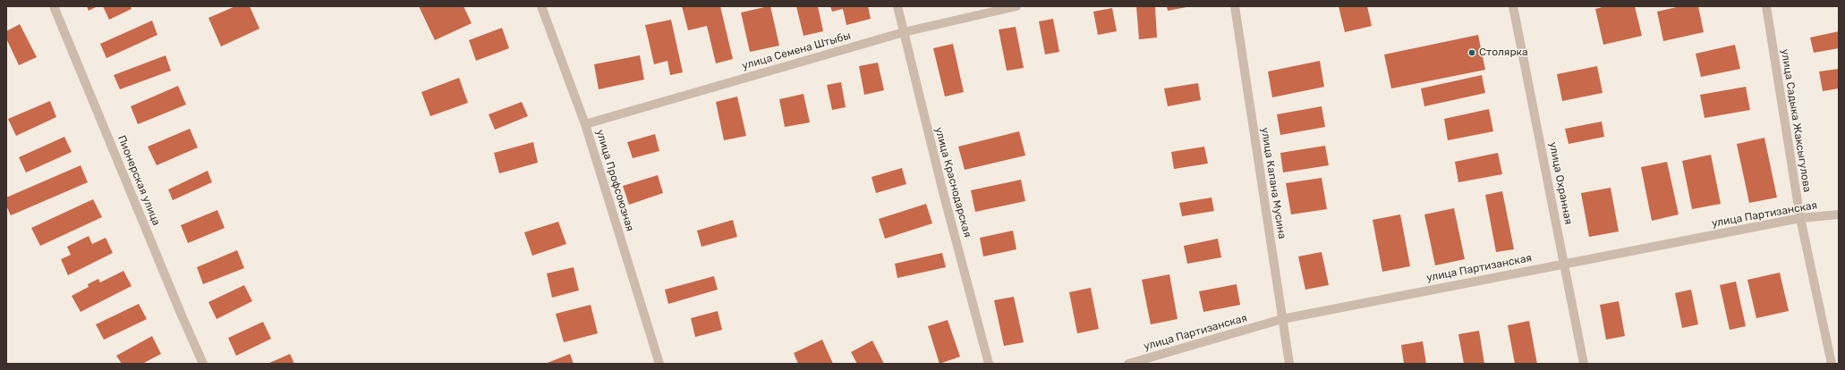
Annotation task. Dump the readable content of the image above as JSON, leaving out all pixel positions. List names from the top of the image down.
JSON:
{
  "streets": {
    "street": [
      "улица Семена Штыбы",
      "улица Садыка Жаксыгулова",
      "Пионерская улица",
      "улица Профсоюзная",
      "улица Краснодарская",
      "улица Капана Мусина",
      "улица Охранная",
      "улица Партизанская"
    ]
  },
  "crossings": [
    ["улица Семена Штыбы", "улица Профсоюзная"],
    ["улица Семена Штыбы", "улица Краснодарская"],
    ["улица Садыка Жаксыгулова", "улица Партизанская"],
    ["улица Капана Мусина", "улица Партизанская"],
    ["улица Охранная", "улица Партизанская"]
  ],
  "places": ["Столярка"]
}
